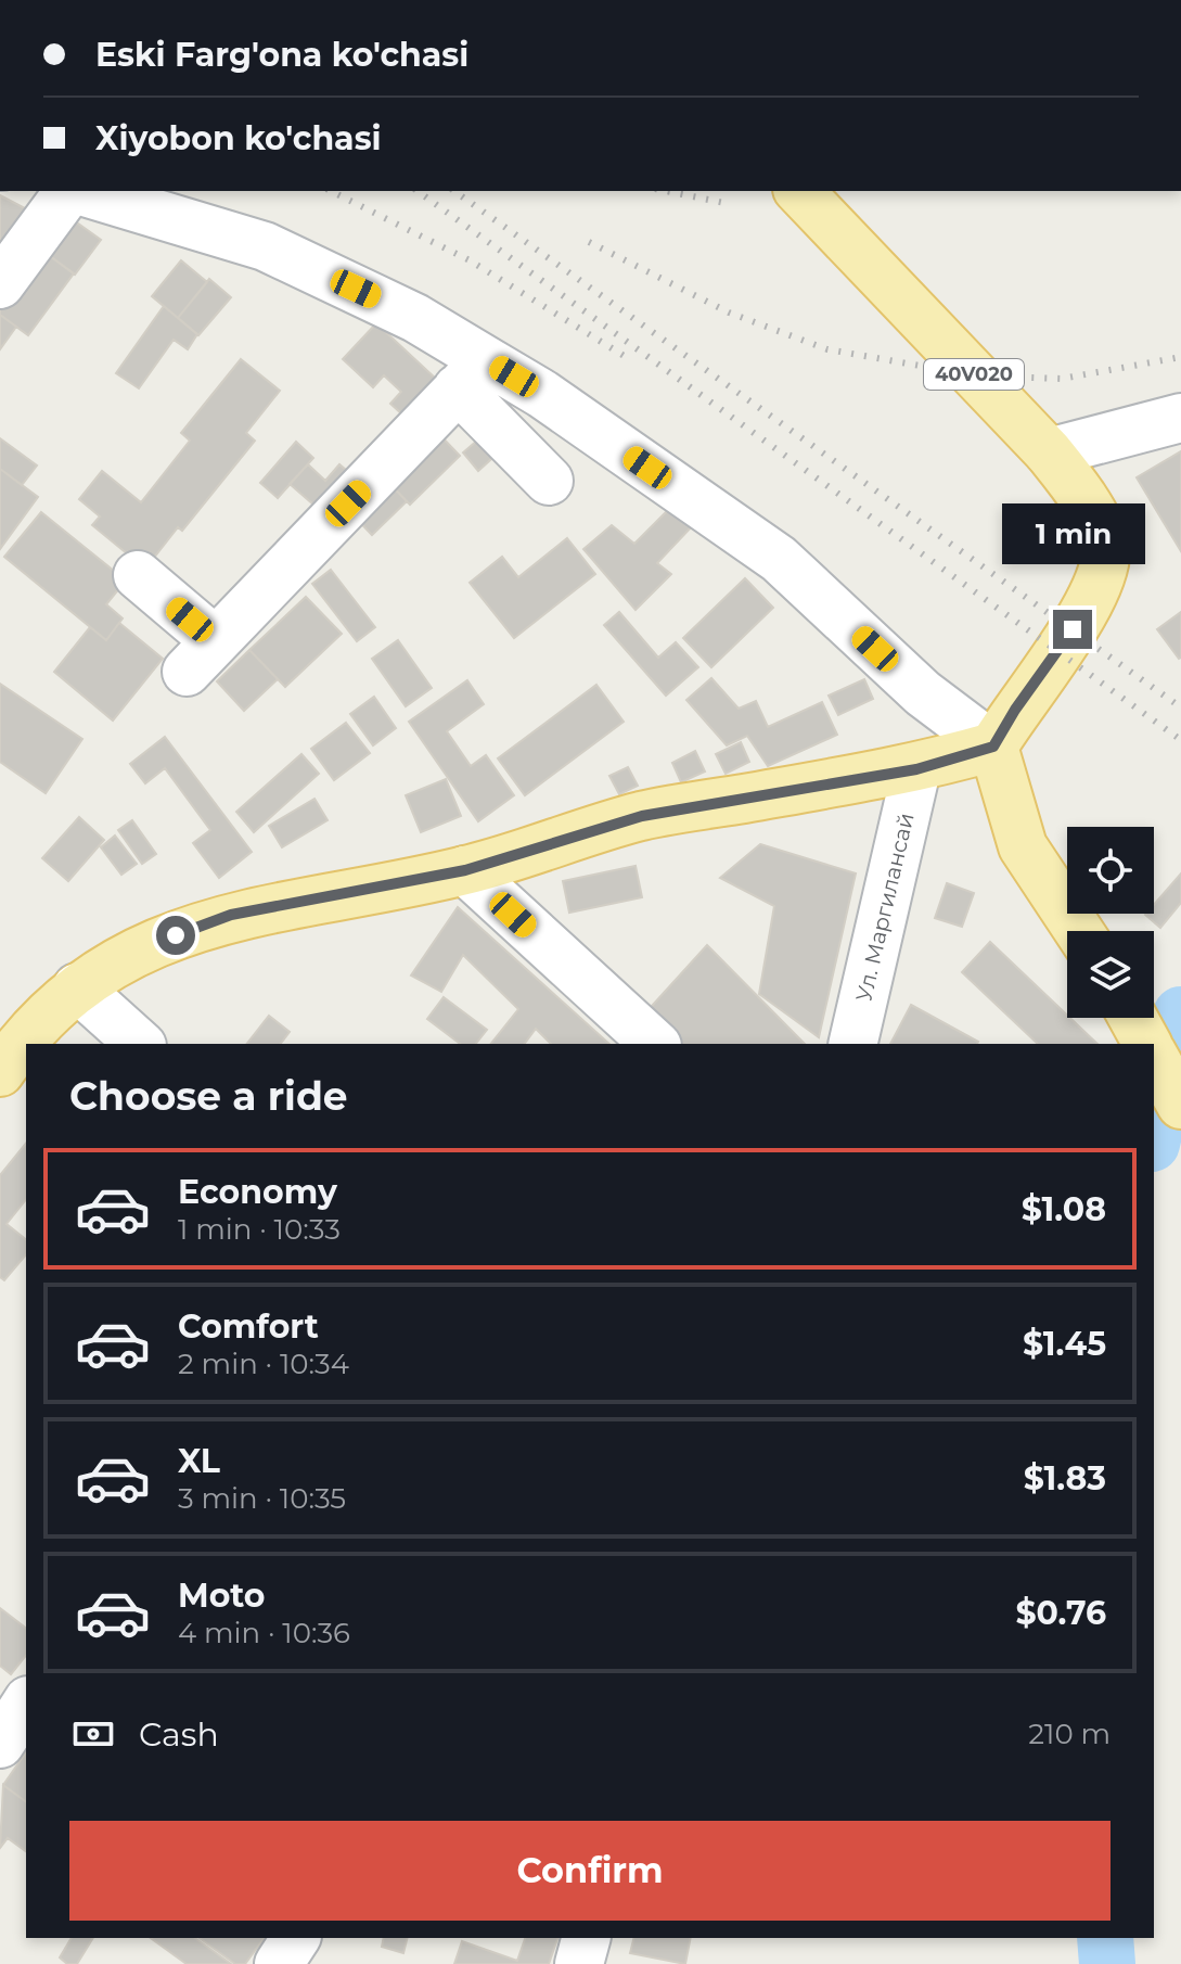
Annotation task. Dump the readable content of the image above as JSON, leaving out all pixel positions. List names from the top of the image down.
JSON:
{
  "streets": {
    "main road": ["40V020"],
    "street": ["Ул. Маргилансай"]
  },
  "page": {
    "banner": ["Eski Farg'ona ko'chasi", "Xiyobon ko'chasi"],
    "bubble": "1 min",
    "heading": "Choose a ride",
    "list": [
      {
        "name": "Economy",
        "note": "1 min · 10:33",
        "value": "$1.08"
      },
      {
        "name": "Comfort",
        "note": "2 min · 10:34",
        "value": "$1.45"
      },
      {
        "name": "XL",
        "note": "3 min · 10:35",
        "value": "$1.83"
      },
      {
        "name": "Moto",
        "note": "4 min · 10:36",
        "value": "$0.76"
      }
    ],
    "pay": ["Cash", "210 m"],
    "buttons": "Confirm"
  }
}
